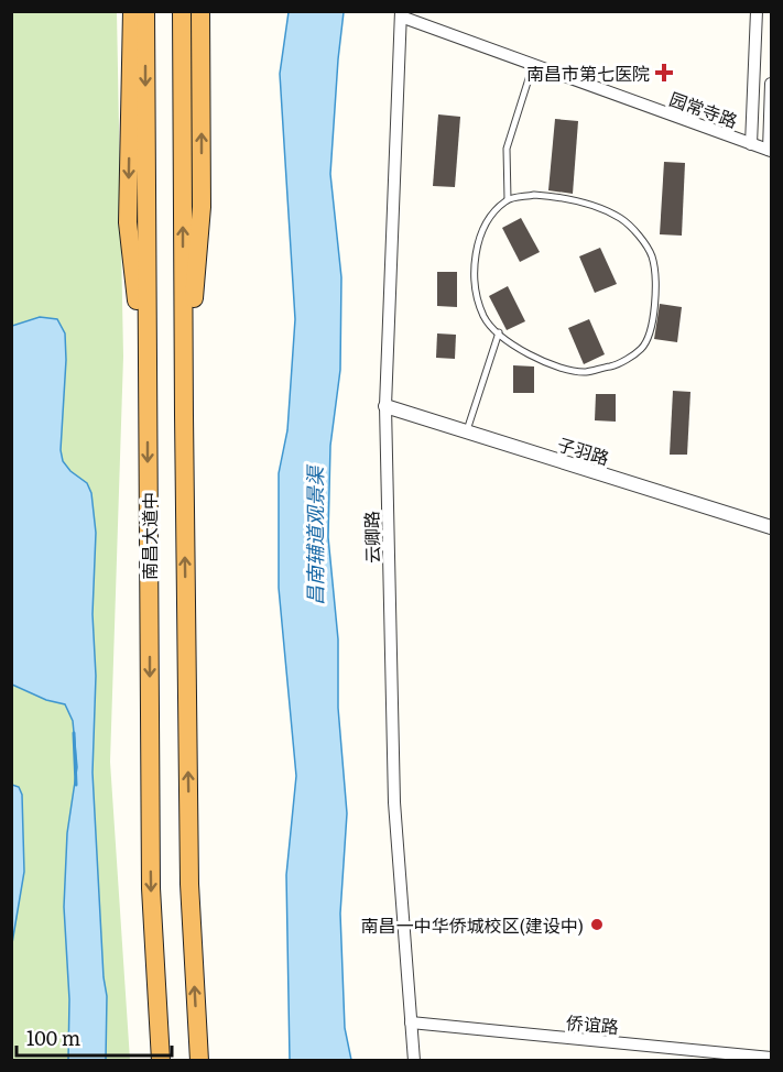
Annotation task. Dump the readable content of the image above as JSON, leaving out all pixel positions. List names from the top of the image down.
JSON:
{
  "streets": {
    "highway": ["南昌大道中"],
    "street": [
      "园常寺路",
      "子羽路",
      "云卿路",
      "侨谊路"
    ]
  },
  "crossings": [
    ["园常寺路", "云卿路"],
    ["子羽路", "云卿路"],
    ["云卿路", "侨谊路"]
  ],
  "water": ["昌南辅道观景渠"],
  "places": {
    "health": ["南昌市第七医院"],
    "other": ["南昌一中华侨城校区(建设中)"]
  },
  "scale_bar": "100 m"
}
